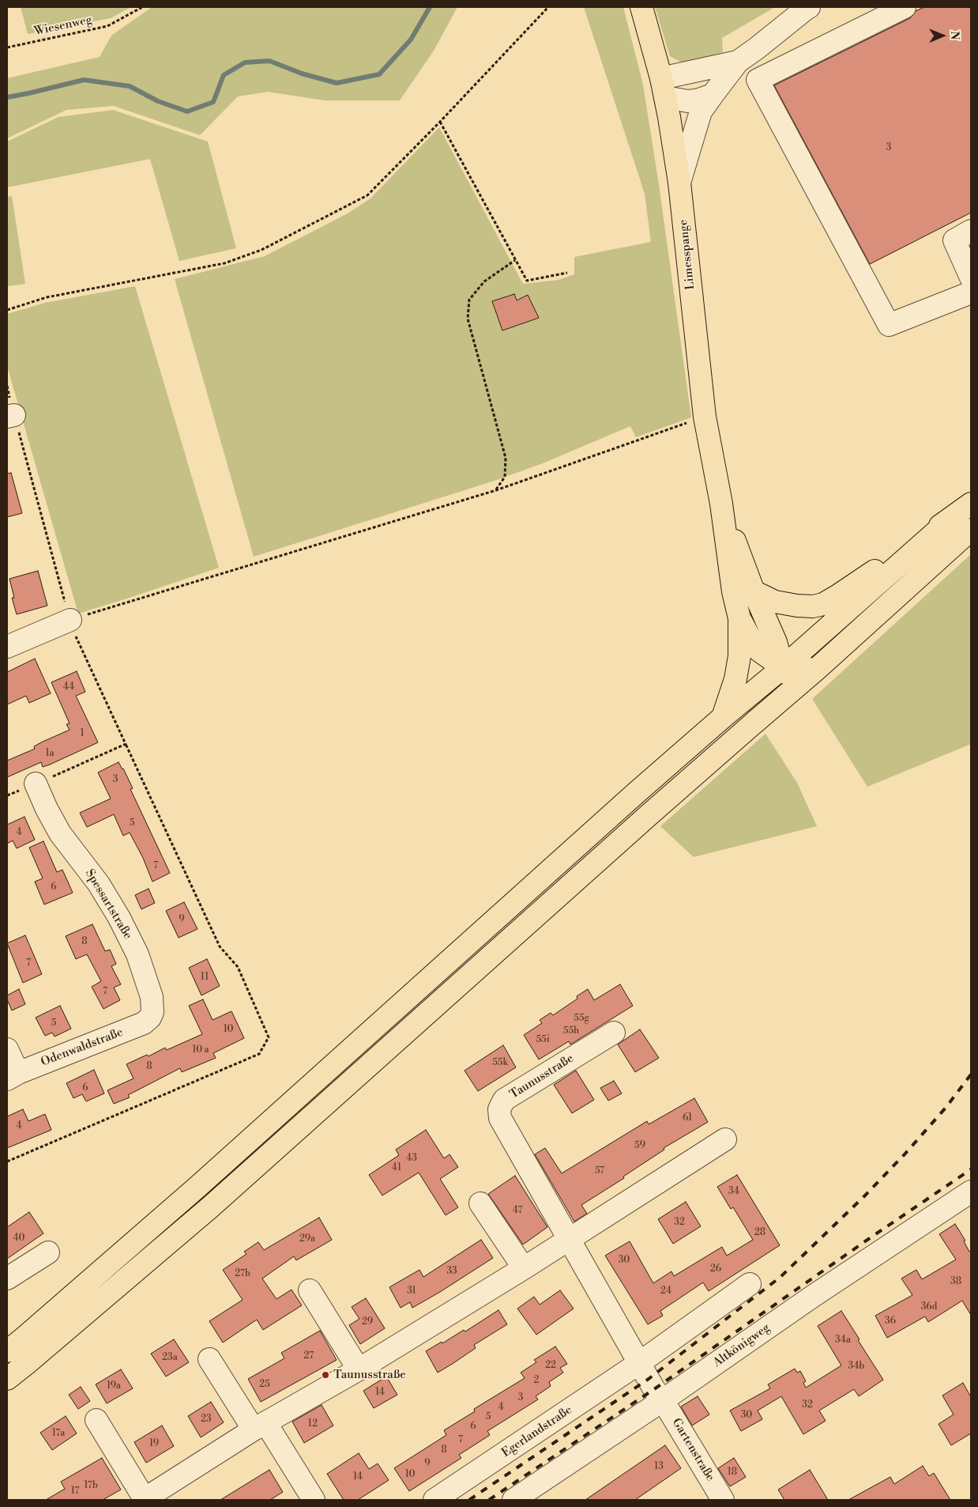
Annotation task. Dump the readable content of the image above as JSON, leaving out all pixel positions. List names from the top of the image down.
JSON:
{
  "streets": {
    "main road": ["Limesspange"],
    "street": [
      "Spessartstraße",
      "Odenwaldstraße",
      "Taunusstraße",
      "Altkönigweg",
      "Egerlandstraße",
      "Gartenstraße"
    ],
    "path": ["Wiesenweg"]
  },
  "crossings": [
    ["Spessartstraße", "Odenwaldstraße"],
    ["Taunusstraße", "Altkönigweg"],
    ["Taunusstraße", "Egerlandstraße"],
    ["Taunusstraße", "Gartenstraße"],
    ["Altkönigweg", "Gartenstraße"]
  ],
  "places": ["Taunusstraße"],
  "house_numbers": [
    "3",
    "44",
    "1",
    "1a",
    "3",
    "5",
    "4",
    "7",
    "6",
    "9",
    "8",
    "7",
    "11",
    "7",
    "55g",
    "5",
    "10",
    "55h",
    "55i",
    "10 a",
    "55k",
    "8",
    "6",
    "61",
    "4",
    "59",
    "43",
    "41",
    "57",
    "34",
    "47",
    "32",
    "28",
    "40",
    "29a",
    "30",
    "26",
    "33",
    "27b",
    "38",
    "31",
    "24",
    "36d",
    "36",
    "29",
    "34a",
    "27",
    "23a",
    "22",
    "34b",
    "2",
    "25",
    "19a",
    "14",
    "3",
    "32",
    "4",
    "30",
    "5",
    "23",
    "12",
    "6",
    "17a",
    "7",
    "19",
    "8",
    "9",
    "13",
    "18",
    "10",
    "14",
    "17b",
    "17"
  ],
  "north": "right"
}
